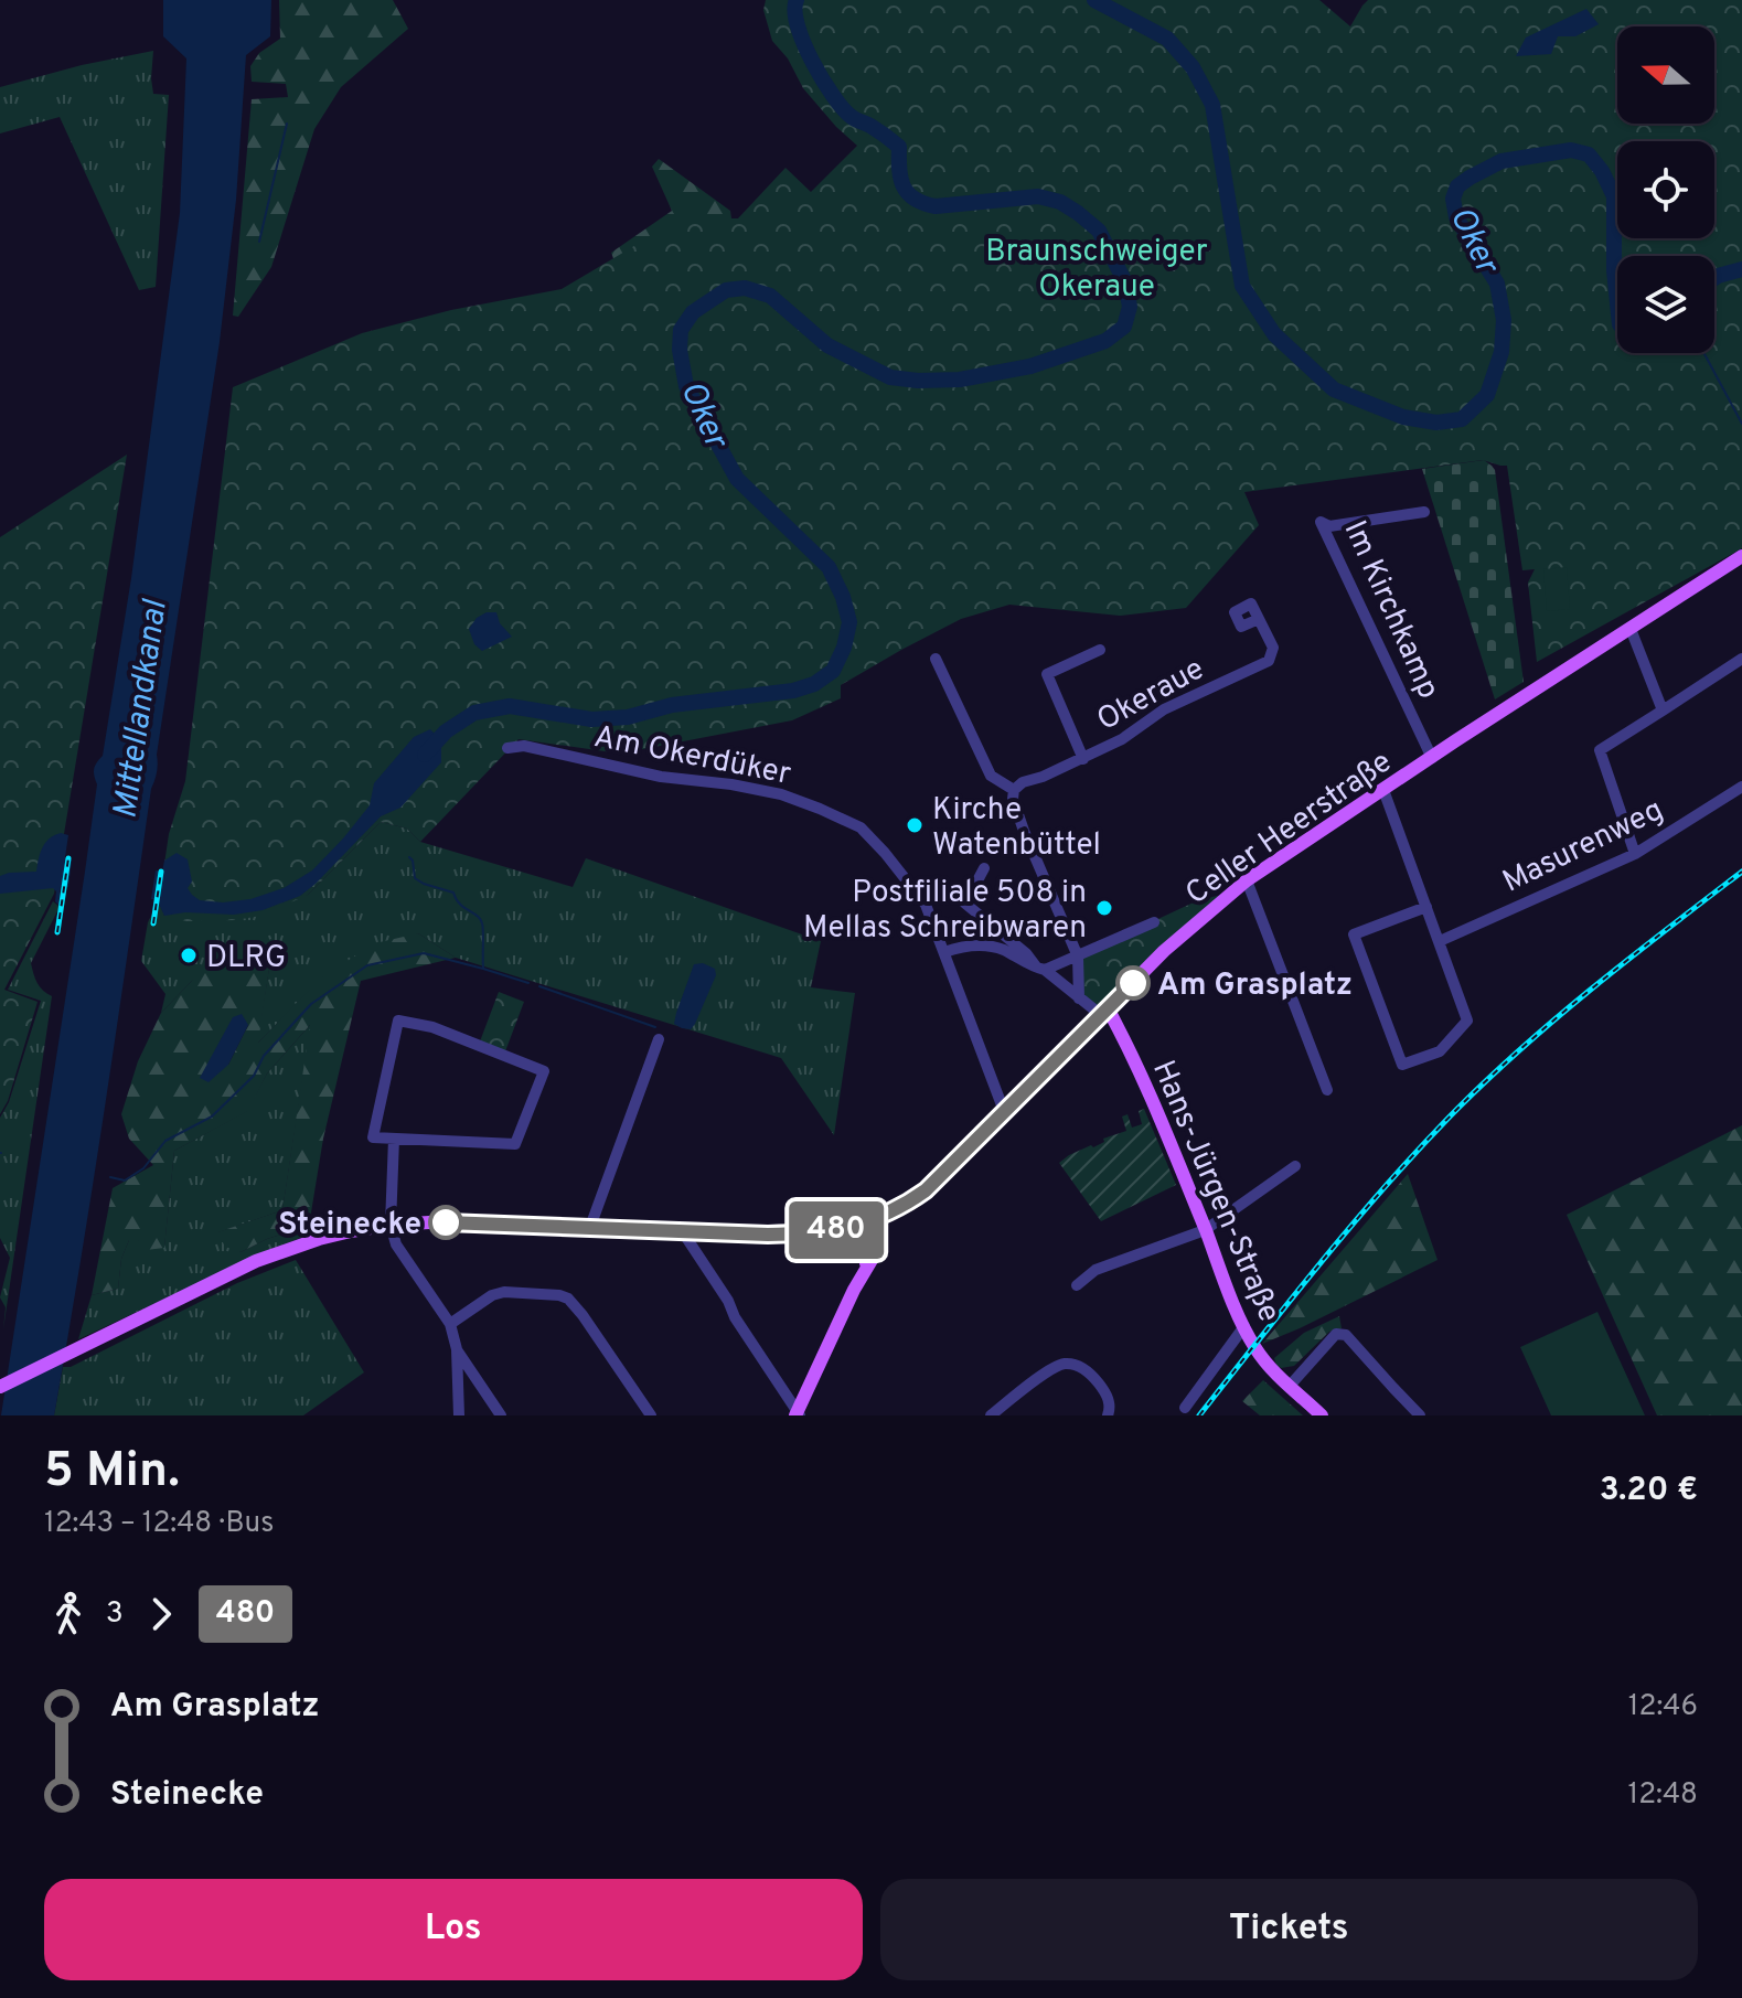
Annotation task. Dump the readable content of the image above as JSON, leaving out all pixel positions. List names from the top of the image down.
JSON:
{
  "streets": {
    "main road": ["Celler Heerstraße", "Hans-Jürgen-Straße"],
    "street": [
      "Im Kirchkamp",
      "Okeraue",
      "Am Okerdüker",
      "Masurenweg"
    ]
  },
  "crossings": [
    ["Im Kirchkamp", "Celler Heerstraße"],
    ["Am Okerdüker", "Celler Heerstraße"],
    ["Celler Heerstraße", "Hans-Jürgen-Straße"]
  ],
  "water": ["Oker", "Mittellandkanal"],
  "parks": ["Braunschweiger Okeraue"],
  "places": [
    "Kirche Watenbüttel",
    "Postfiliale 508 in Mellas Schreibwaren",
    "DLRG",
    "Am Grasplatz",
    "Steinecke"
  ],
  "lines": ["bus line 480"],
  "north": "left",
  "page": {
    "on_map": "480",
    "heading": ["5 Min.", "12:43 – 12:48 · Bus", "3.20 €"],
    "legs": ["3", "480"],
    "list": [
      {
        "name": "Am Grasplatz",
        "value": "12:46"
      },
      {
        "name": "Steinecke",
        "value": "12:48"
      }
    ],
    "buttons": ["Los", "Tickets"]
  }
}
